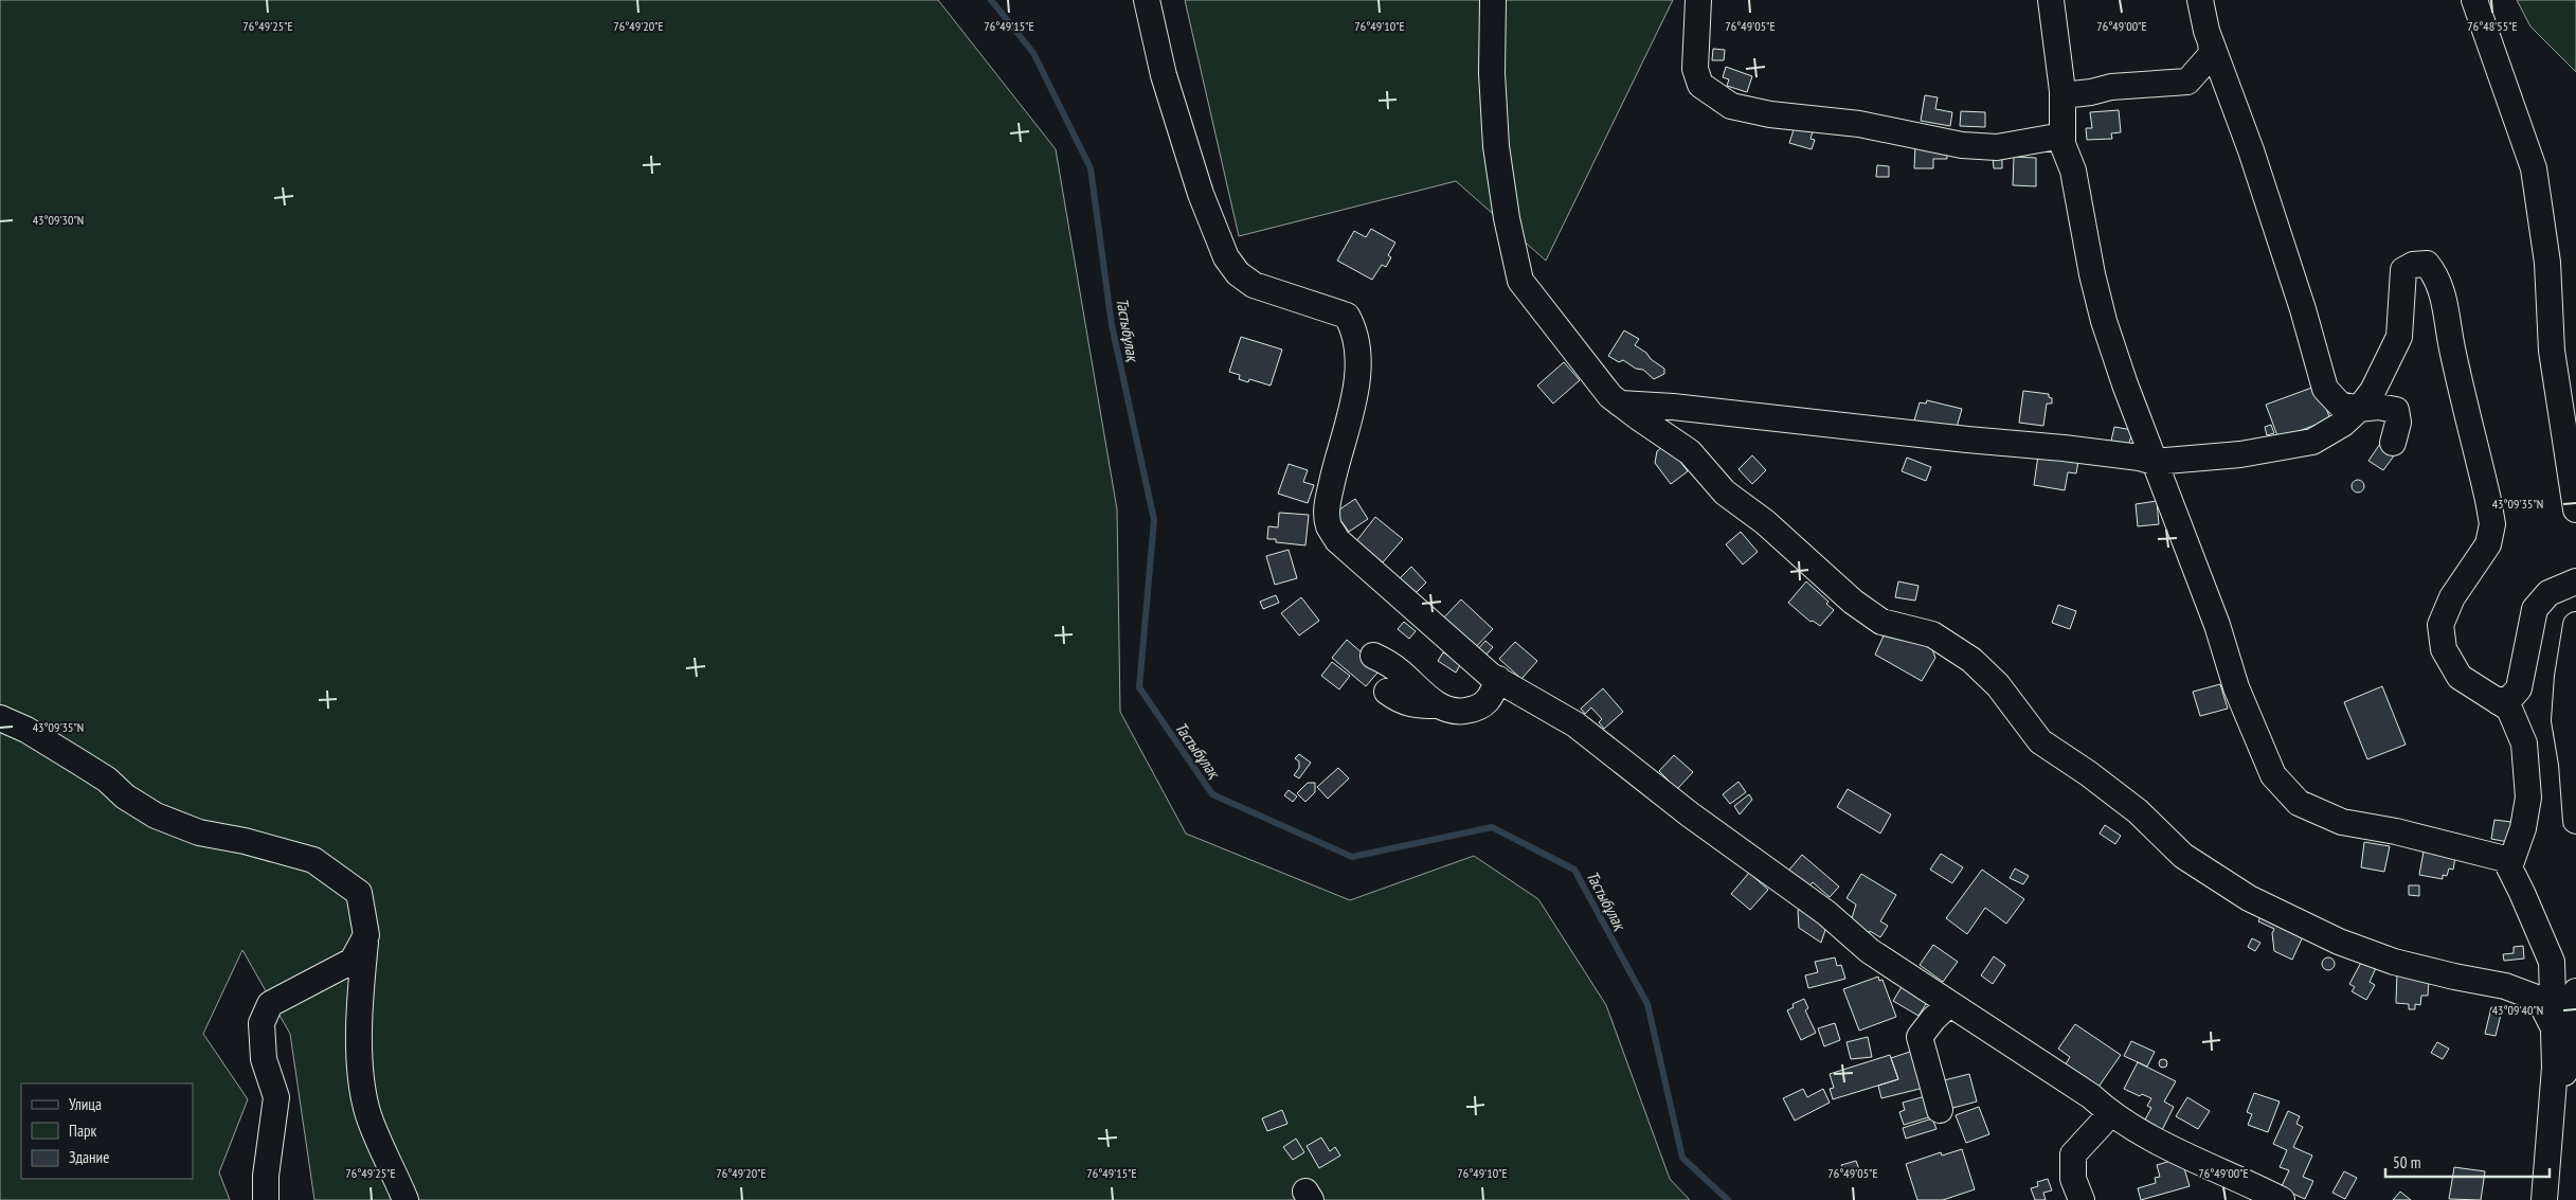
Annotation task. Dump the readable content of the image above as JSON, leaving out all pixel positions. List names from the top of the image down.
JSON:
{
  "water": ["Тастыбұлақ"],
  "legend": ["Улица", "Парк", "Здание"],
  "scale_bar": "50 m",
  "coordinates": [
    "76°49'25\"E",
    "76°49'20\"E",
    "76°49'15\"E",
    "76°49'10\"E",
    "76°49'05\"E",
    "76°49'00\"E",
    "76°48'55\"E",
    "43°09'30\"N",
    "43°09'35\"N",
    "43°09'40\"N"
  ]
}
